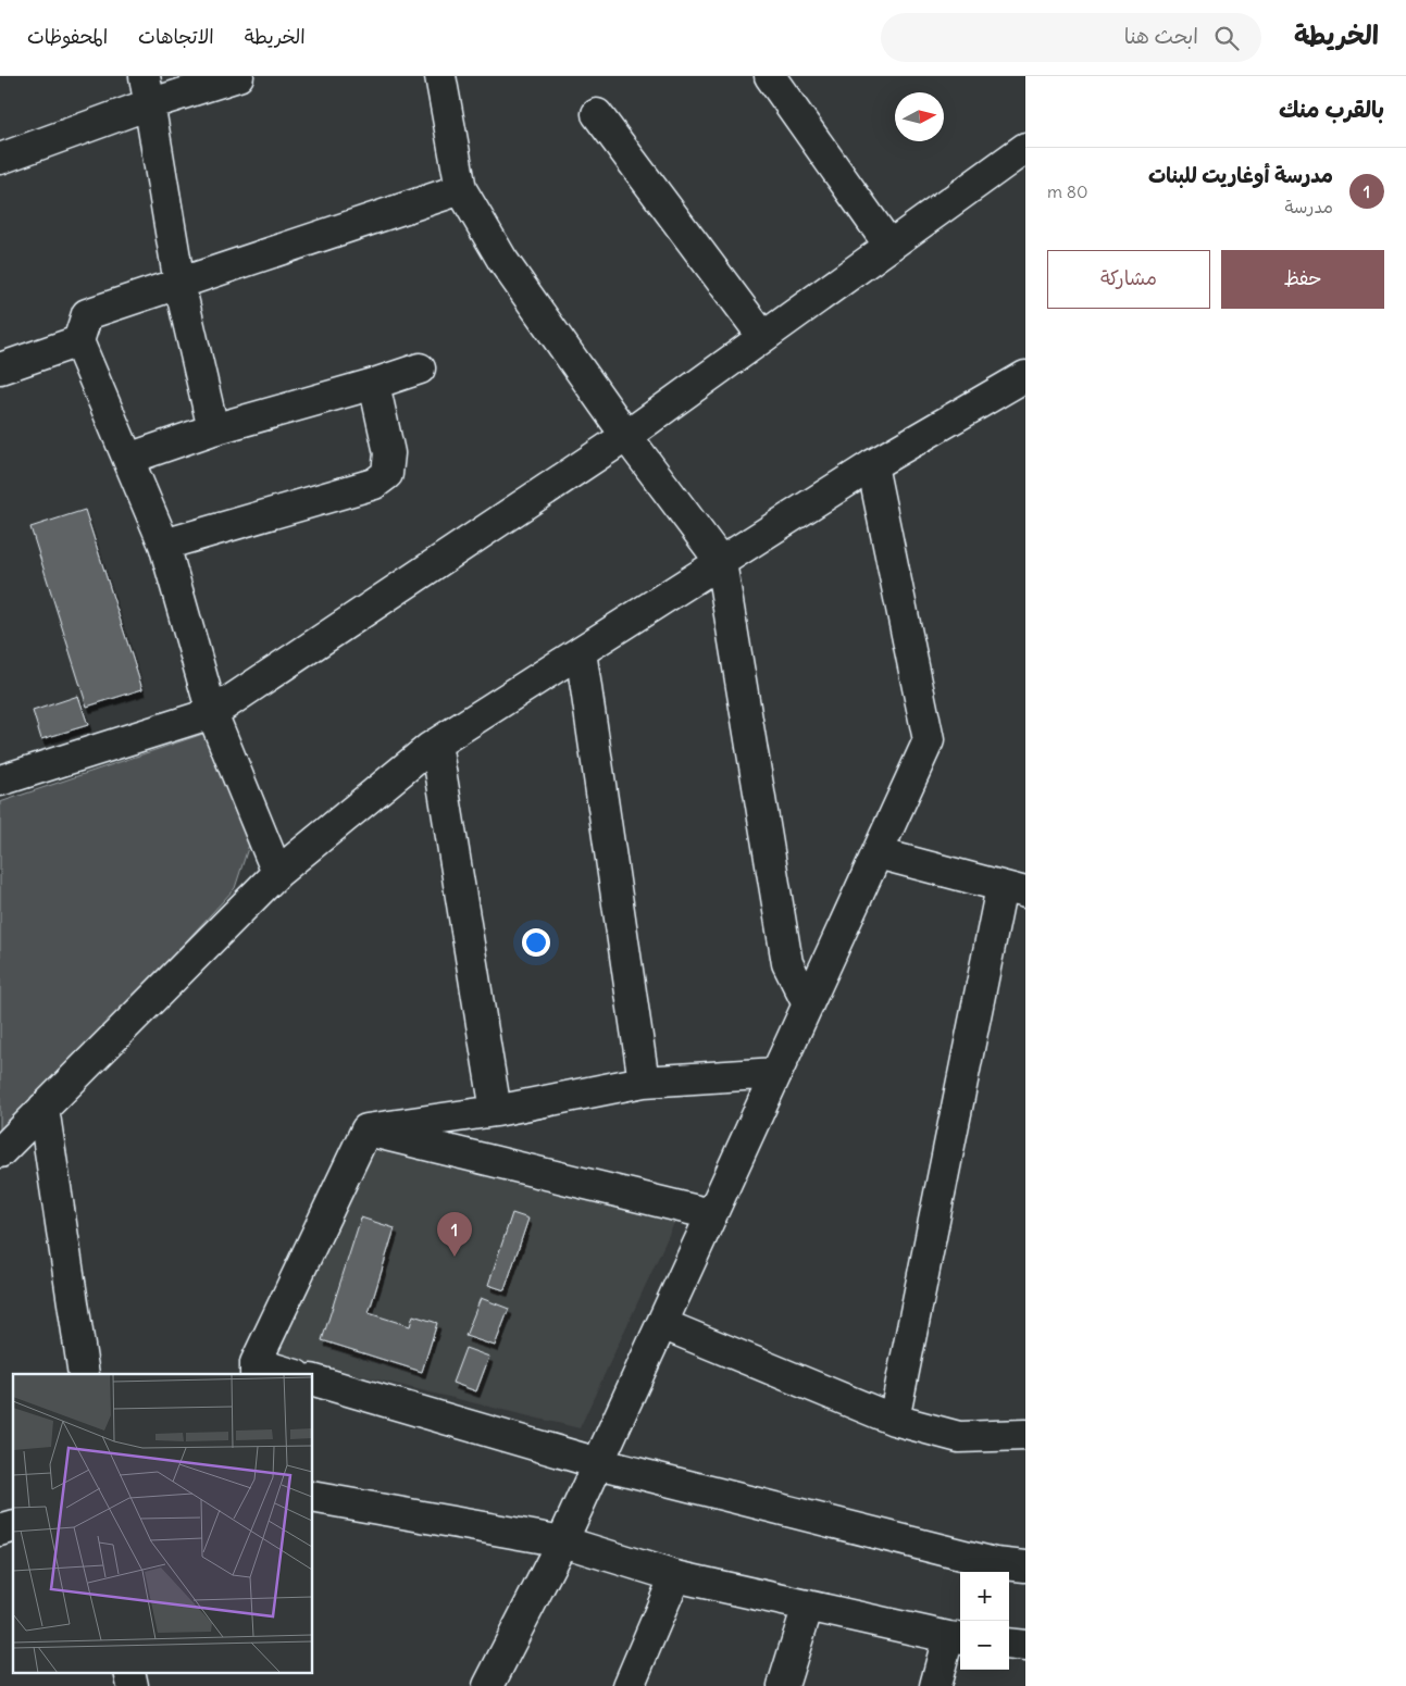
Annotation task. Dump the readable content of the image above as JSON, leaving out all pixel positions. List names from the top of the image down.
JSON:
{
  "north": "right",
  "page": {
    "header": "الخريطة",
    "search": "ابحث هنا",
    "nav": ["الخريطة", "الاتجاهات", "المحفوظات"],
    "heading": "بالقرب منك",
    "list": [
      {
        "mark": "1",
        "name": "مدرسة أوغاريت للبنات",
        "note": "مدرسة",
        "value": "80 m"
      }
    ],
    "buttons": ["حفظ", "مشاركة"],
    "pins": "1",
    "map_buttons": ["+", "−"]
  }
}
